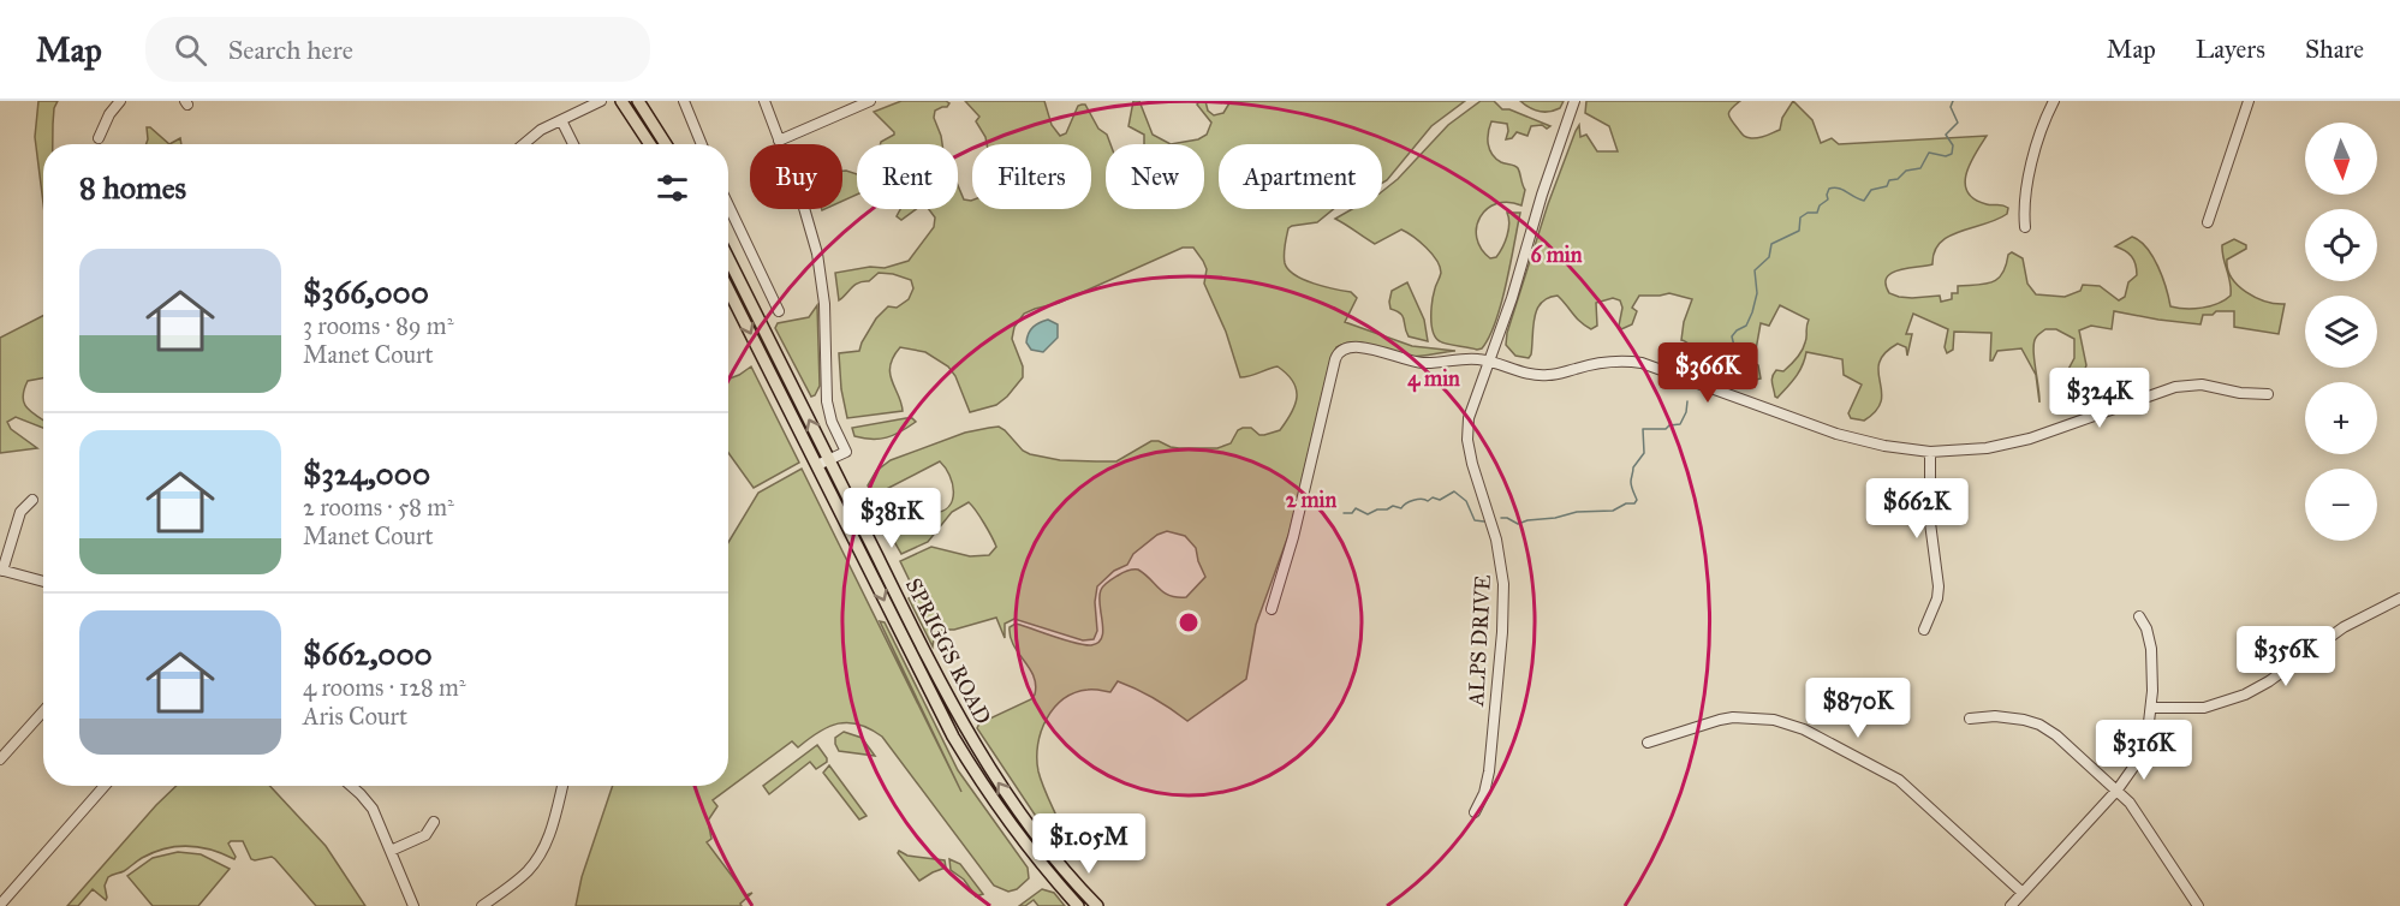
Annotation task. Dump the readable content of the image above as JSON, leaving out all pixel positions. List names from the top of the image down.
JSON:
{
  "streets": {
    "main road": ["SPRIGGS ROAD"],
    "street": ["ALPS DRIVE"]
  },
  "north": "bottom",
  "page": {
    "header": "Map",
    "search": "Search here",
    "nav": ["Map", "Layers", "Share"],
    "map_buttons": ["+", "−"],
    "chip": [
      "Buy",
      "Rent",
      "Filters",
      "New",
      "Apartment"
    ],
    "heading": "8 homes",
    "list": [
      {
        "name": "$366,000",
        "note": "3 rooms · 89 m² · Manet Court"
      },
      {
        "name": "$324,000",
        "note": "2 rooms · 58 m² · Manet Court"
      },
      {
        "name": "$662,000",
        "note": "4 rooms · 128 m² · Aris Court"
      }
    ],
    "price": [
      "$366K",
      "$324K",
      "$662K",
      "$381K",
      "$356K",
      "$870K",
      "$316K",
      "$1.05M"
    ]
  },
  "rings": ["6 min", "4 min", "2 min"]
}
